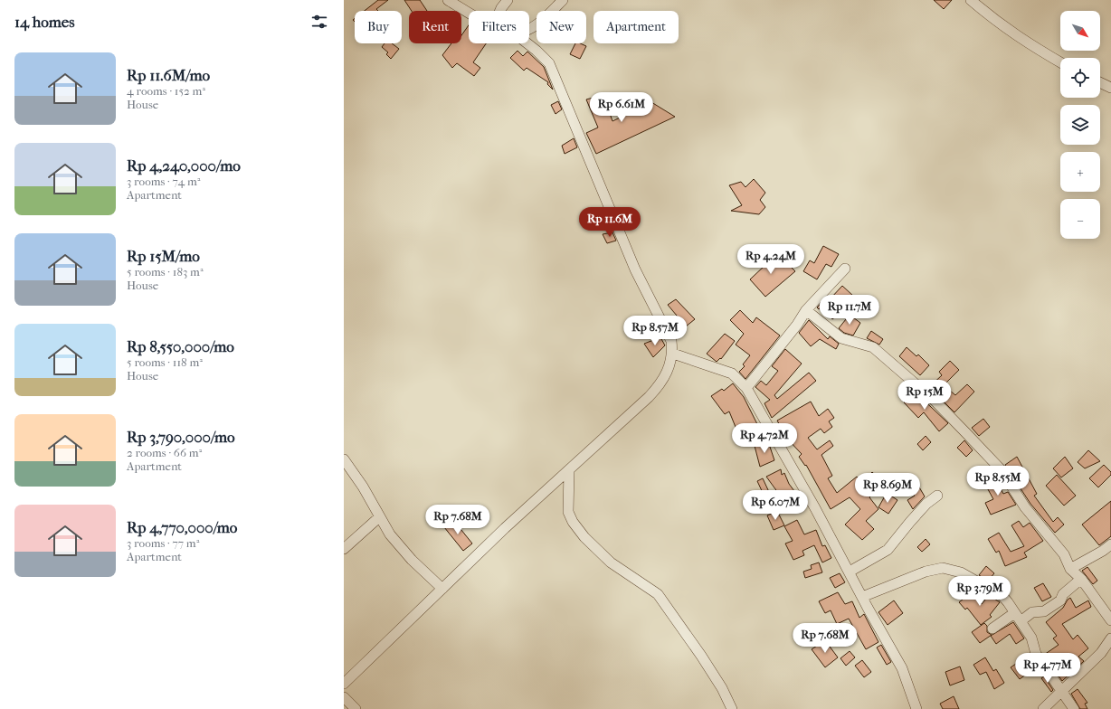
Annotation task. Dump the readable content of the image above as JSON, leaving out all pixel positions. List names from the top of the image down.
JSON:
{
  "north": "bottom right",
  "page": {
    "heading": "14 homes",
    "map_buttons": ["+", "−"],
    "chip": [
      "Buy",
      "Rent",
      "Filters",
      "New",
      "Apartment"
    ],
    "list": [
      {
        "name": "Rp 11.6M/mo",
        "note": "4 rooms · 152 m² · House"
      },
      {
        "name": "Rp 4,240,000/mo",
        "note": "3 rooms · 74 m² · Apartment"
      },
      {
        "name": "Rp 15M/mo",
        "note": "5 rooms · 183 m² · House"
      },
      {
        "name": "Rp 8,550,000/mo",
        "note": "5 rooms · 118 m² · House"
      },
      {
        "name": "Rp 3,790,000/mo",
        "note": "2 rooms · 66 m² · Apartment"
      },
      {
        "name": "Rp 4,770,000/mo",
        "note": "3 rooms · 77 m² · Apartment"
      }
    ],
    "price": [
      "Rp 6.61M",
      "Rp 11.6M",
      "Rp 4.24M",
      "Rp 11.7M",
      "Rp 8.57M",
      "Rp 15M",
      "Rp 4.72M",
      "Rp 8.55M",
      "Rp 8.69M",
      "Rp 6.07M",
      "Rp 7.68M",
      "Rp 3.79M",
      "Rp 7.68M",
      "Rp 4.77M"
    ]
  }
}
